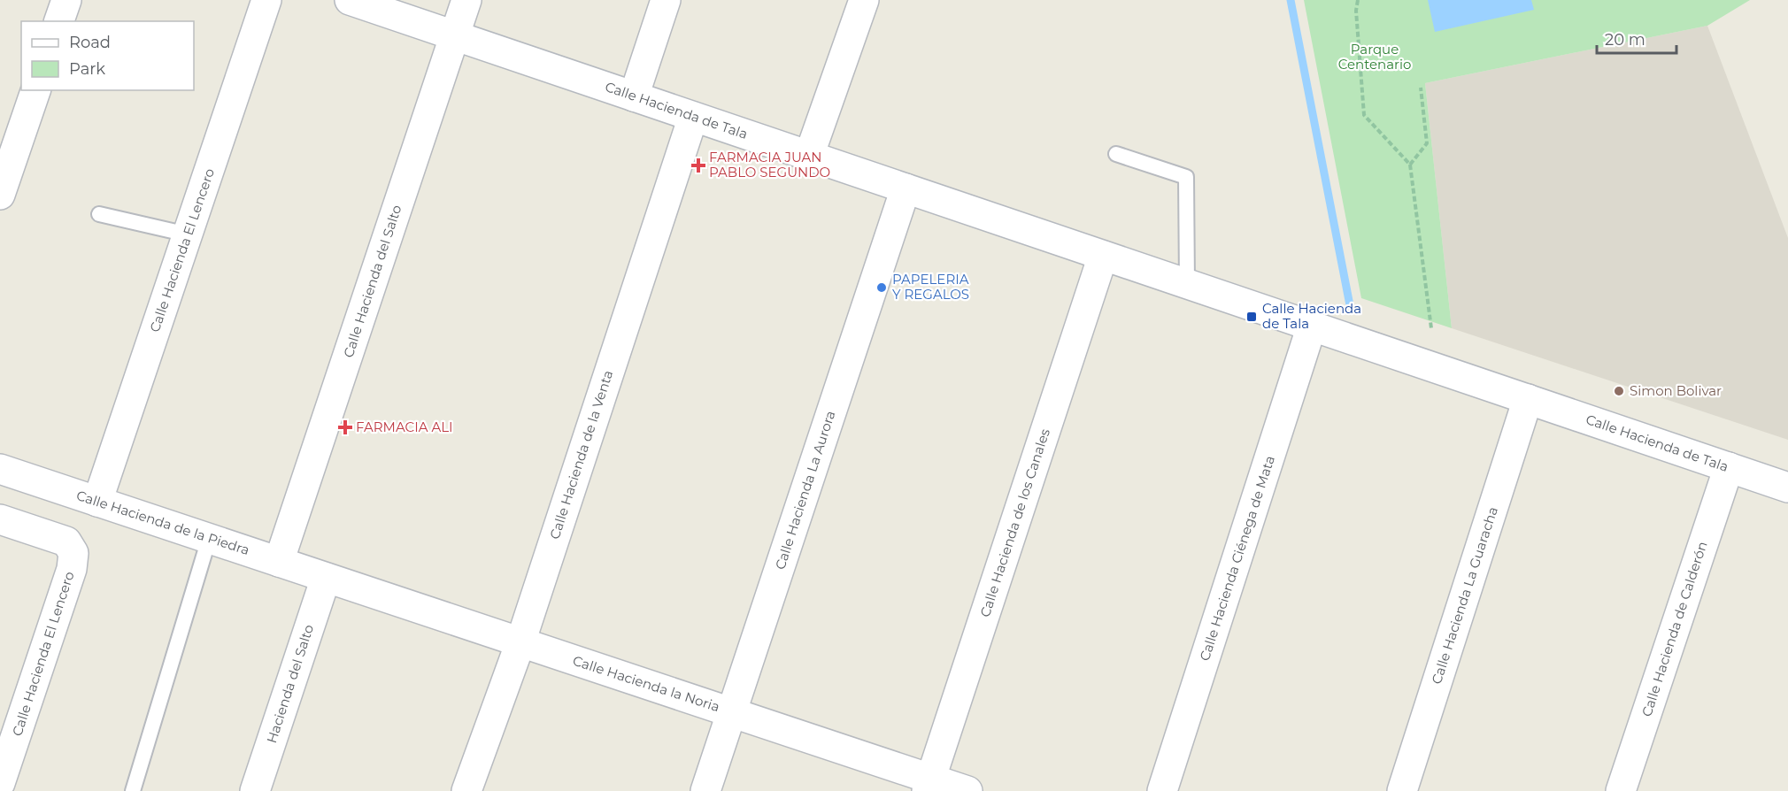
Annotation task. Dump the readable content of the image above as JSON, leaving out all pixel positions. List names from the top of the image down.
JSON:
{
  "streets": {
    "street": [
      "Calle Hacienda de Tala",
      "Calle Hacienda El Lencero",
      "Calle Hacienda del Salto",
      "Calle Hacienda de la Venta",
      "Calle Hacienda La Aurora",
      "Calle Hacienda de la Piedra",
      "Calle Hacienda de los Canales",
      "Calle Hacienda Ciénega de Mata",
      "Calle Hacienda La Guaracha",
      "Calle Hacienda de Calderón",
      "Hacienda del Salto",
      "Calle Hacienda la Noria"
    ]
  },
  "crossings": [
    ["Calle Hacienda de Tala", "Calle Hacienda del Salto"],
    ["Calle Hacienda de Tala", "Calle Hacienda de la Venta"],
    ["Calle Hacienda de Tala", "Calle Hacienda La Aurora"],
    ["Calle Hacienda de Tala", "Calle Hacienda de los Canales"],
    ["Calle Hacienda de Tala", "Calle Hacienda Ciénega de Mata"],
    ["Calle Hacienda de Tala", "Calle Hacienda La Guaracha"],
    ["Calle Hacienda de Tala", "Calle Hacienda de Calderón"],
    ["Calle Hacienda El Lencero", "Calle Hacienda de la Piedra"],
    ["Calle Hacienda del Salto", "Calle Hacienda de la Piedra"],
    ["Calle Hacienda de la Venta", "Calle Hacienda la Noria"],
    ["Calle Hacienda La Aurora", "Calle Hacienda la Noria"],
    ["Calle Hacienda de la Piedra", "Hacienda del Salto"],
    ["Calle Hacienda de la Piedra", "Calle Hacienda la Noria"],
    ["Calle Hacienda de los Canales", "Calle Hacienda la Noria"],
    ["Hacienda del Salto", "Calle Hacienda la Noria"]
  ],
  "parks": ["Parque Centenario"],
  "places": {
    "health": ["FARMACIA JUAN PABLO SEGUNDO", "FARMACIA ALI"],
    "other": ["PAPELERIA Y REGALOS", "Simon Bolivar"],
    "transit": ["Calle Hacienda de Tala"]
  },
  "legend": ["Road", "Park"],
  "scale_bar": "20 m"
}
